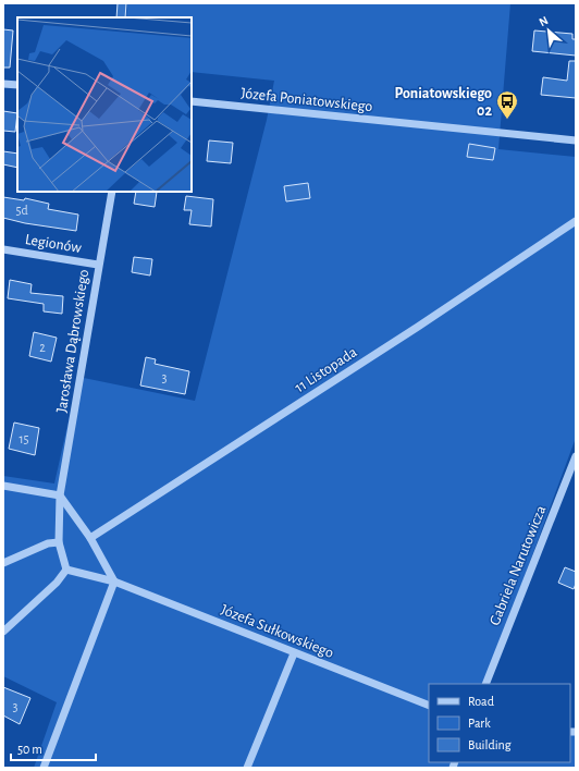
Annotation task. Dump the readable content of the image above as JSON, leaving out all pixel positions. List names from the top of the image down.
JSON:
{
  "streets": {
    "street": [
      "Józefa Poniatowskiego",
      "Legionów",
      "Jarosława Dąbrowskiego",
      "11 Listopada",
      "Gabriela Narutowicza",
      "Józefa Sułkowskiego"
    ]
  },
  "crossings": [
    ["Legionów", "Jarosława Dąbrowskiego"]
  ],
  "places": {
    "bus stop": ["Poniatowskiego 02"]
  },
  "house_numbers": [
    "5d",
    "2",
    "3",
    "15",
    "3"
  ],
  "legend": ["Road", "Park", "Building"],
  "scale_bar": "50 m",
  "north": "top left"
}
